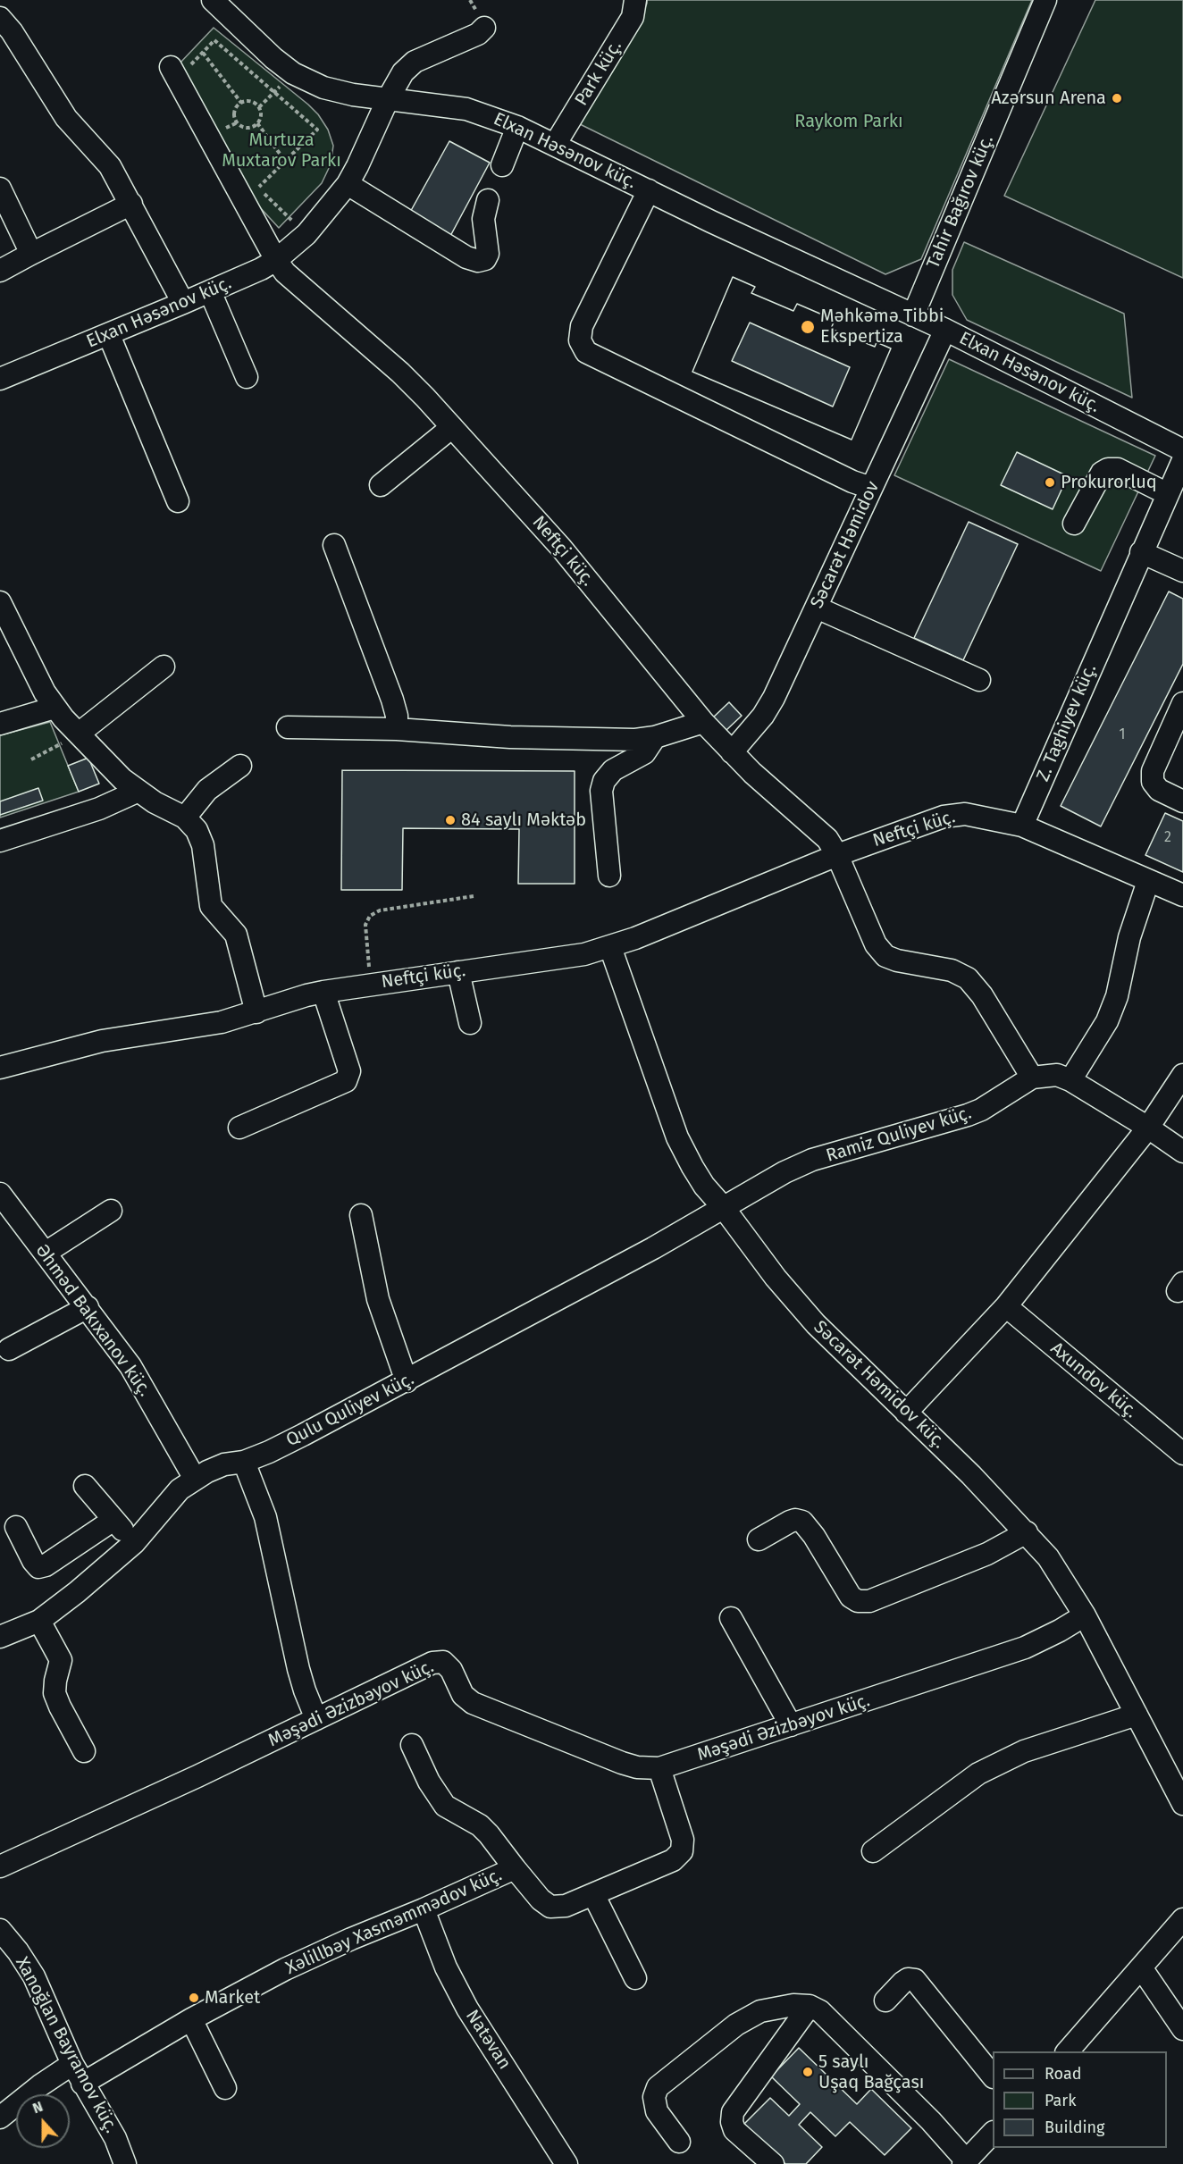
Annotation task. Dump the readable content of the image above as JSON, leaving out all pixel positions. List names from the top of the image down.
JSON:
{
  "streets": {
    "street": [
      "Park küç.",
      "Elxan Həsənov küç.",
      "Tahir Bağırov küç.",
      "Səcarət Həmidov",
      "Neftçi küç.",
      "Z. Taghiyev küç.",
      "Ramiz Quliyev küç.",
      "Əhməd Bakıxanov küç.",
      "Axundov küç.",
      "Səcarət Həmidov küç.",
      "Qulu Quliyev küç.",
      "Məşədi Əzizbəyov küç.",
      "Xəlillbəy Xasməmmədov küç.",
      "Natəvan",
      "Xanoğlan Bayramov küç."
    ]
  },
  "crossings": [
    ["Park küç.", "Elxan Həsənov küç."],
    ["Elxan Həsənov küç.", "Tahir Bağırov küç."],
    ["Elxan Həsənov küç.", "Səcarət Həmidov"],
    ["Elxan Həsənov küç.", "Neftçi küç."],
    ["Səcarət Həmidov", "Neftçi küç."],
    ["Neftçi küç.", "Z. Taghiyev küç."],
    ["Neftçi küç.", "Səcarət Həmidov küç."],
    ["Ramiz Quliyev küç.", "Səcarət Həmidov küç."],
    ["Ramiz Quliyev küç.", "Qulu Quliyev küç."],
    ["Əhməd Bakıxanov küç.", "Qulu Quliyev küç."],
    ["Səcarət Həmidov küç.", "Qulu Quliyev küç."],
    ["Səcarət Həmidov küç.", "Məşədi Əzizbəyov küç."],
    ["Məşədi Əzizbəyov küç.", "Xəlillbəy Xasməmmədov küç."],
    ["Xəlillbəy Xasməmmədov küç.", "Natəvan"],
    ["Xəlillbəy Xasməmmədov küç.", "Xanoğlan Bayramov küç."]
  ],
  "parks": ["Raykom Parkı", "Murtuza Muxtarov Parkı"],
  "places": [
    "Azərsun Arena",
    "Məhkəmə Tibbi Ekspertiza",
    "Prokurorluq",
    "84 saylı Məktəb",
    "Market",
    "5 saylı Uşaq Bağçası"
  ],
  "house_numbers": ["1", "2"],
  "legend": ["Road", "Park", "Building"],
  "north": "top"
}
